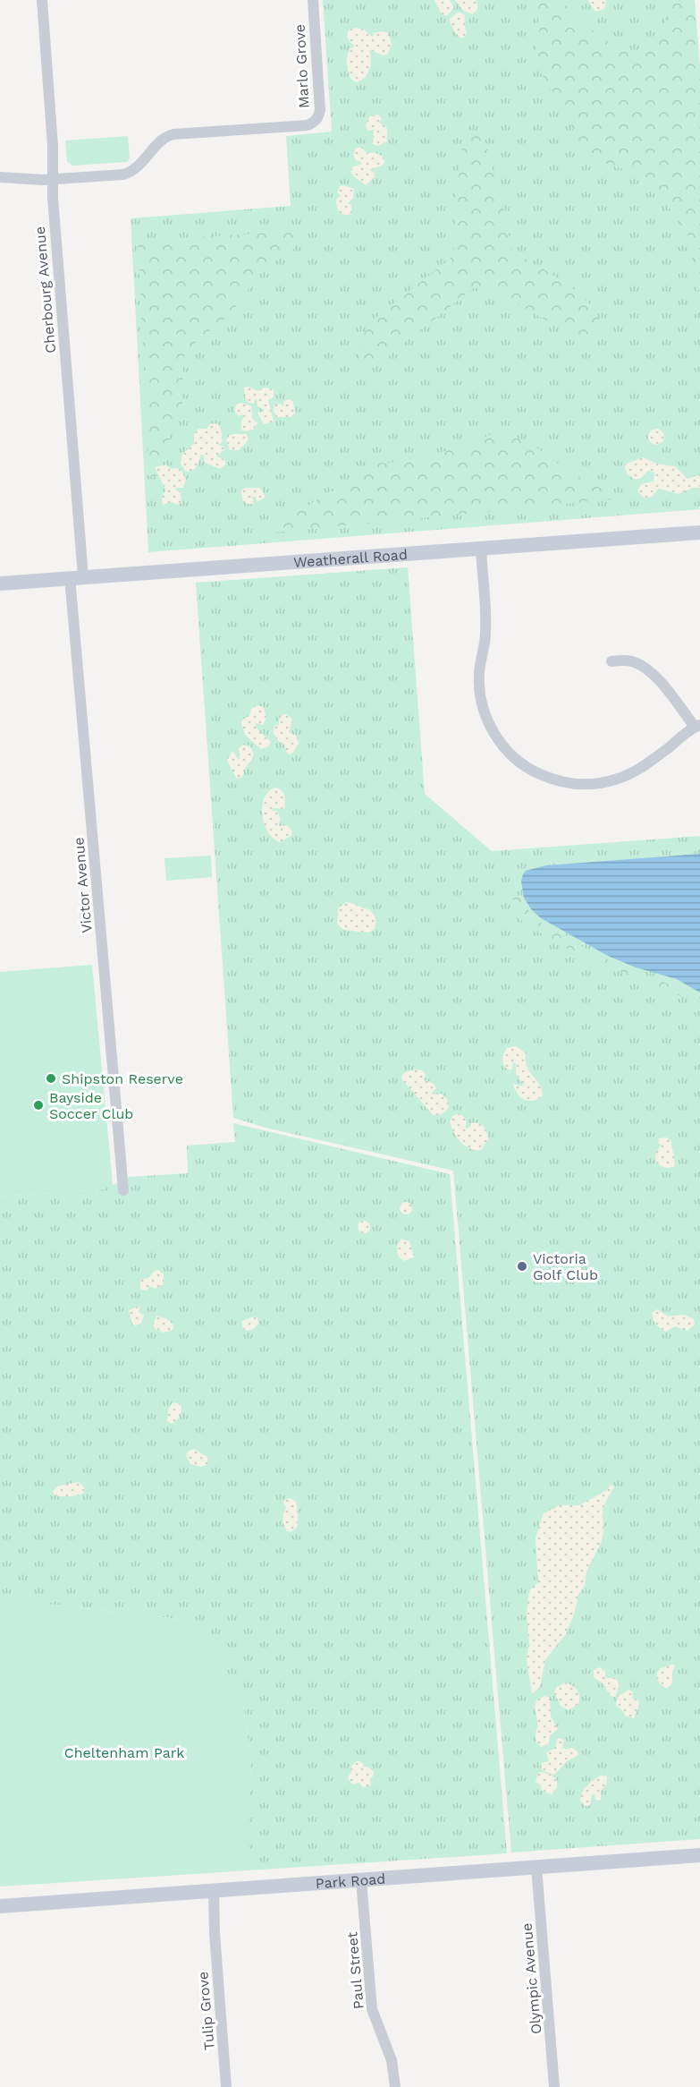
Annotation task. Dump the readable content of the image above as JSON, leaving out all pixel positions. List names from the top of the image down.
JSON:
{
  "streets": {
    "street": [
      "Marlo Grove",
      "Cherbourg Avenue",
      "Weatherall Road",
      "Victor Avenue",
      "Park Road",
      "Paul Street",
      "Olympic Avenue",
      "Tulip Grove"
    ]
  },
  "crossings": [
    ["Marlo Grove", "Cherbourg Avenue"],
    ["Cherbourg Avenue", "Weatherall Road"],
    ["Cherbourg Avenue", "Victor Avenue"],
    ["Weatherall Road", "Victor Avenue"],
    ["Park Road", "Paul Street"],
    ["Park Road", "Olympic Avenue"],
    ["Park Road", "Tulip Grove"]
  ],
  "parks": ["Cheltenham Park"],
  "places": ["Shipston Reserve", "Bayside Soccer Club", "Victoria Golf Club"]
}
